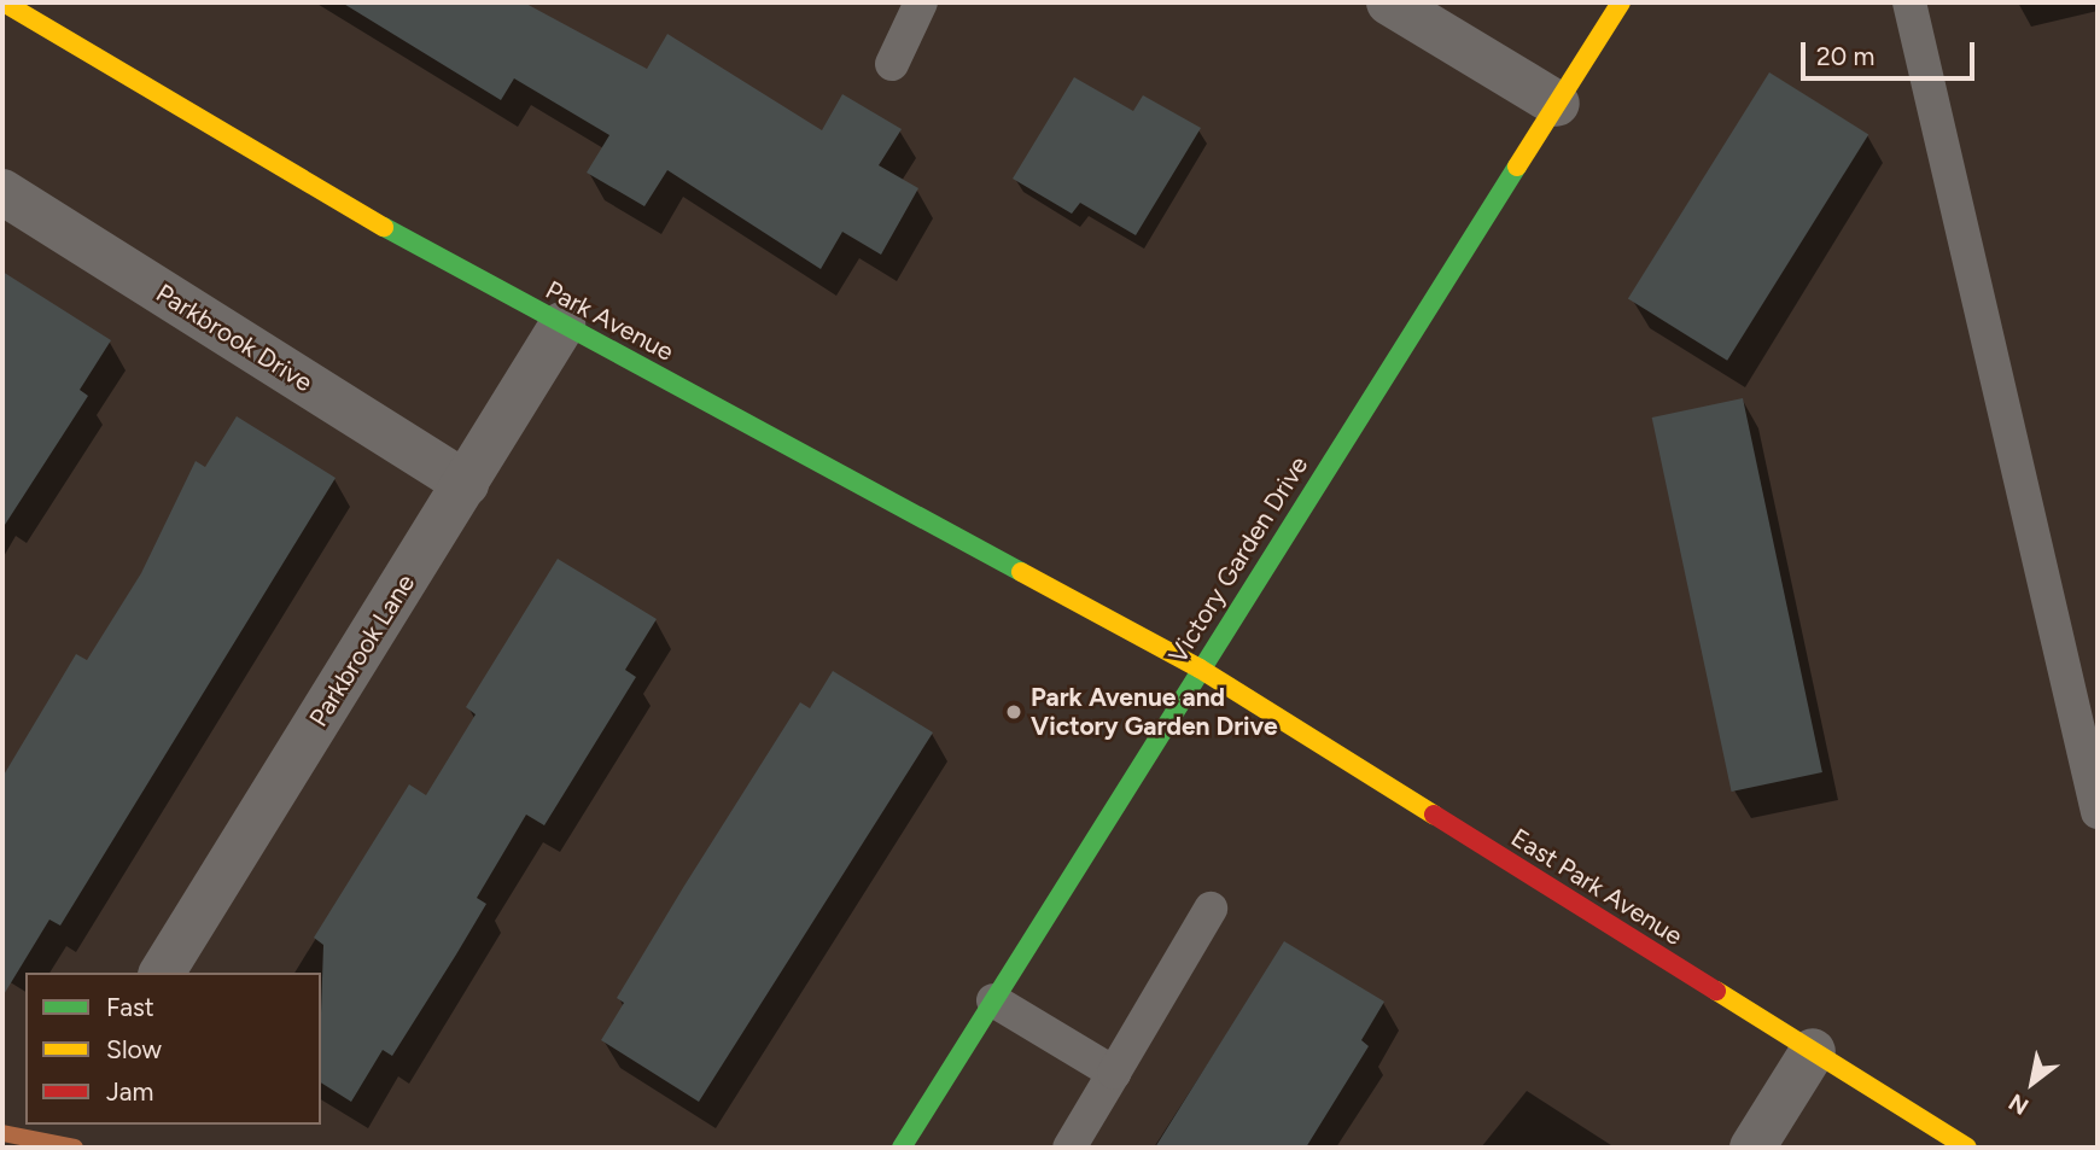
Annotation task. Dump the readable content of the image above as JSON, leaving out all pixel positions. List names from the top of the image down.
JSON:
{
  "streets": {
    "main road": ["Park Avenue", "Victory Garden Drive", "East Park Avenue"],
    "street": ["Parkbrook Drive", "Parkbrook Lane"]
  },
  "crossings": [
    ["Park Avenue", "Victory Garden Drive"],
    ["Park Avenue", "Parkbrook Lane"],
    ["Park Avenue", "East Park Avenue"],
    ["Parkbrook Drive", "Parkbrook Lane"],
    ["Victory Garden Drive", "East Park Avenue"]
  ],
  "places": ["Park Avenue and Victory Garden Drive"],
  "legend": ["Fast", "Slow", "Jam"],
  "scale_bar": "20 m",
  "north": "bottom left"
}
